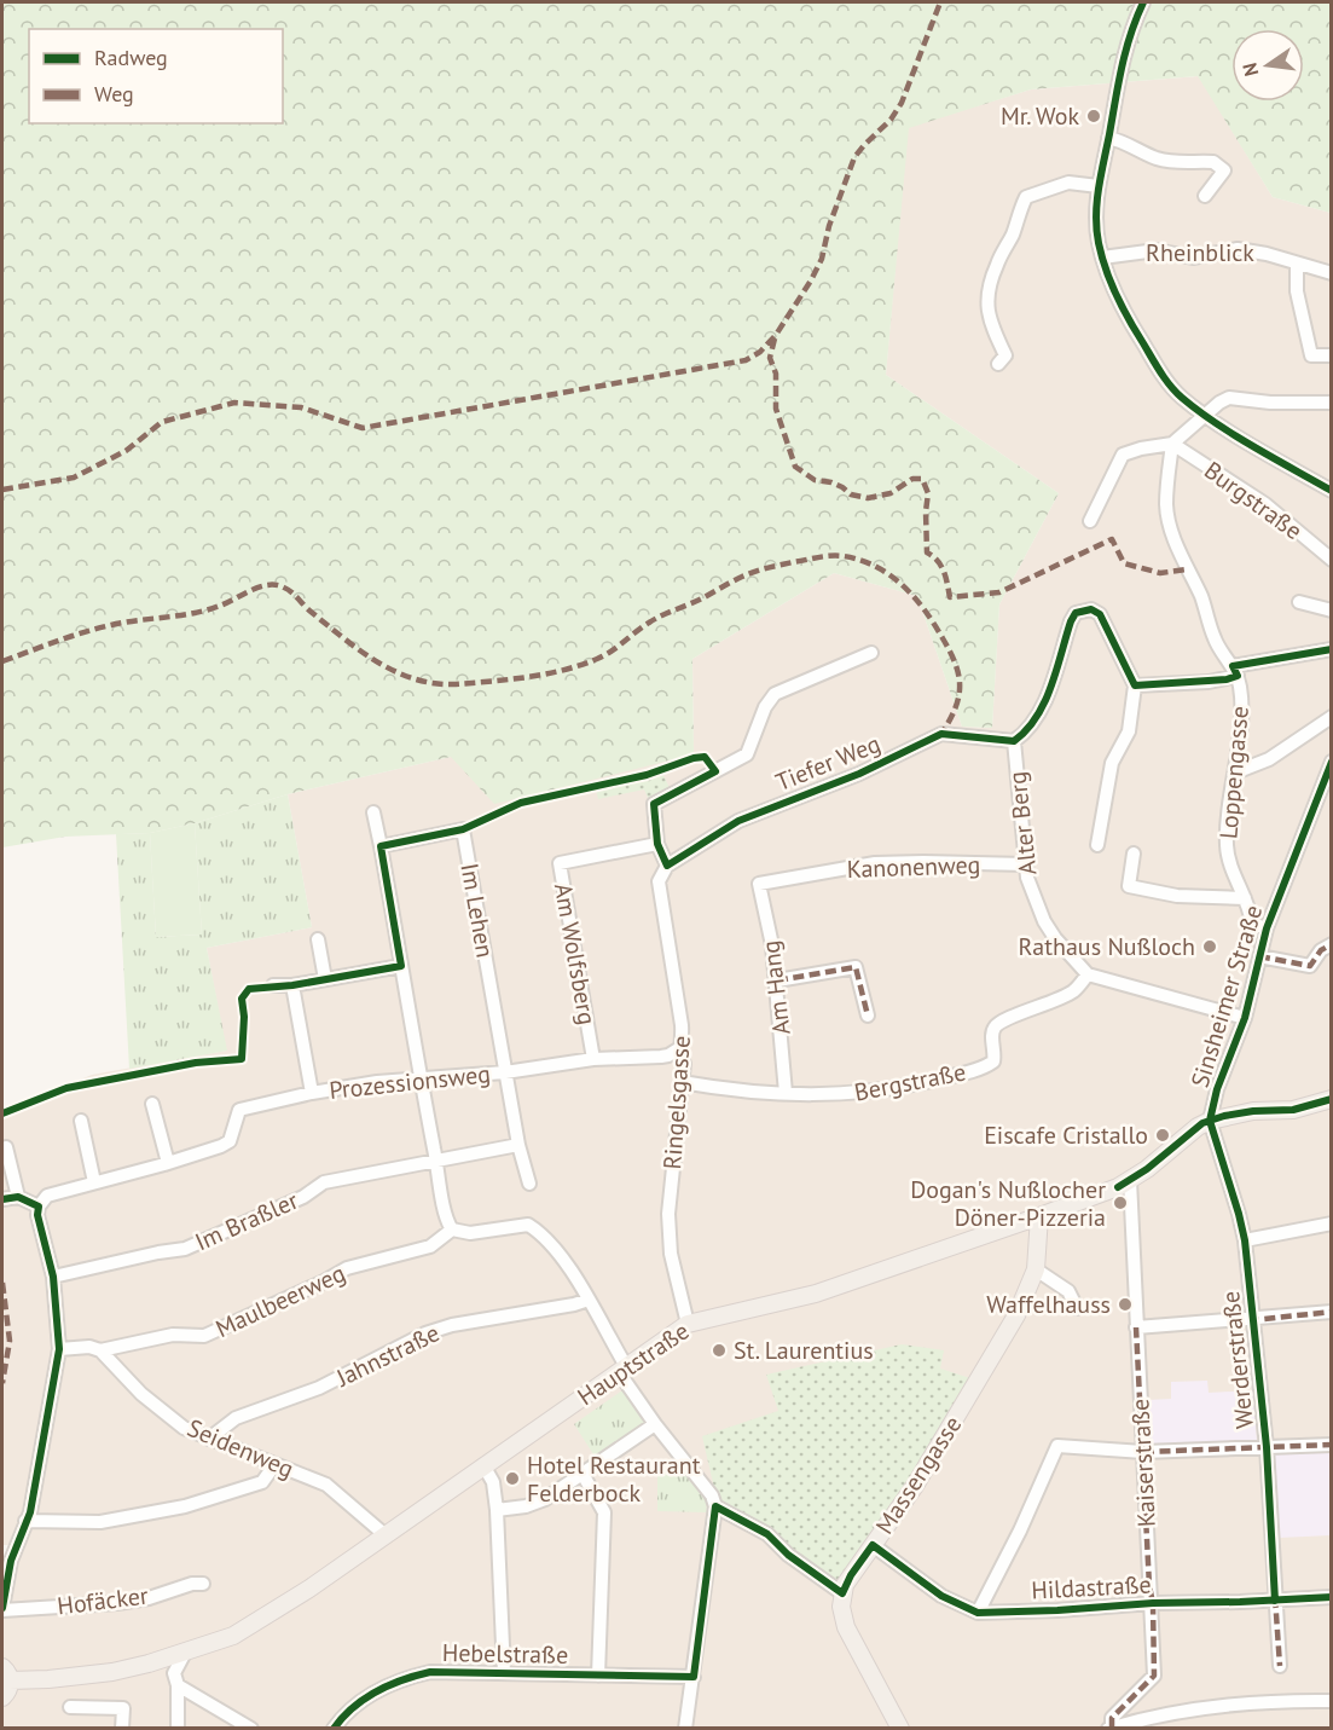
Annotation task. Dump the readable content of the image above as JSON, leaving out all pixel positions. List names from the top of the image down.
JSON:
{
  "streets": {
    "main road": ["Hauptstraße", "Massengasse"],
    "street": [
      "Rheinblick",
      "Burgstraße",
      "Tiefer Weg",
      "Loppengasse",
      "Alter Berg",
      "Kanonenweg",
      "Im Lehen",
      "Am Wolfsberg",
      "Am Hang",
      "Sinsheimer Straße",
      "Prozessionsweg",
      "Bergstraße",
      "Ringelsgasse",
      "Im Braßler",
      "Maulbeerweg",
      "Jahnstraße",
      "Werderstraße",
      "Seidenweg",
      "Kaiserstraße",
      "Hildastraße",
      "Hofäcker",
      "Hebelstraße"
    ]
  },
  "crossings": [
    ["Burgstraße", "Loppengasse"],
    ["Tiefer Weg", "Alter Berg"],
    ["Tiefer Weg", "Ringelsgasse"],
    ["Loppengasse", "Sinsheimer Straße"],
    ["Alter Berg", "Kanonenweg"],
    ["Alter Berg", "Bergstraße"],
    ["Kanonenweg", "Am Hang"],
    ["Im Lehen", "Prozessionsweg"],
    ["Am Wolfsberg", "Prozessionsweg"],
    ["Am Hang", "Bergstraße"],
    ["Sinsheimer Straße", "Werderstraße"],
    ["Sinsheimer Straße", "Hauptstraße"],
    ["Prozessionsweg", "Ringelsgasse"],
    ["Bergstraße", "Ringelsgasse"],
    ["Ringelsgasse", "Hauptstraße"],
    ["Maulbeerweg", "Seidenweg"],
    ["Jahnstraße", "Seidenweg"],
    ["Werderstraße", "Hauptstraße"],
    ["Werderstraße", "Hildastraße"],
    ["Hauptstraße", "Seidenweg"],
    ["Hauptstraße", "Kaiserstraße"],
    ["Hauptstraße", "Massengasse"],
    ["Kaiserstraße", "Hildastraße"],
    ["Massengasse", "Hildastraße"]
  ],
  "places": [
    "Mr. Wok",
    "Rathaus Nußloch",
    "Eiscafe Cristallo",
    "Dogan's Nußlocher Döner-Pizzeria",
    "Waffelhauss",
    "St. Laurentius",
    "Hotel Restaurant Felderbock"
  ],
  "legend": ["Radweg", "Weg"],
  "north": "left"
}
